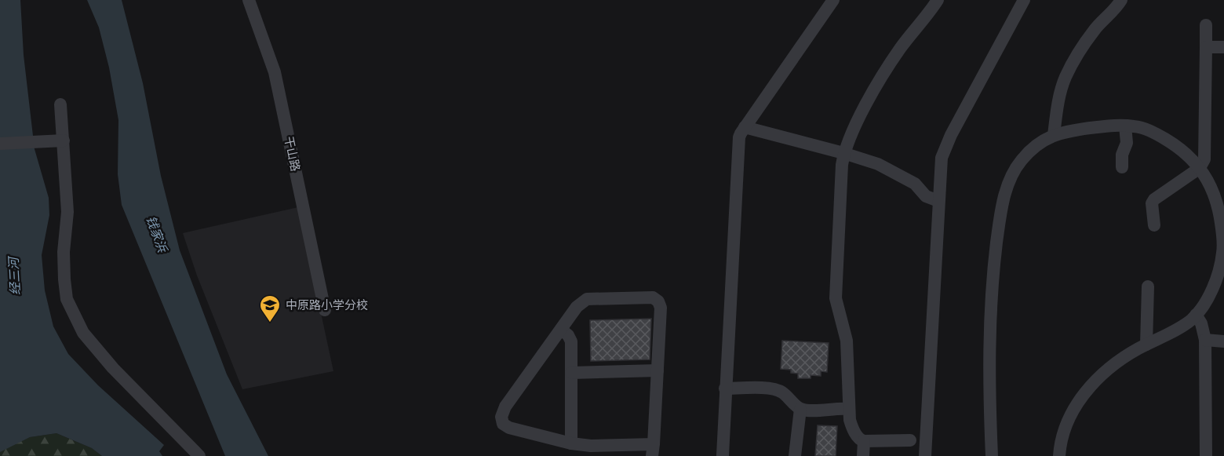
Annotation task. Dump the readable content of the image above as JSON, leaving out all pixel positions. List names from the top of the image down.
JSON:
{
  "streets": {
    "street": ["干山路"]
  },
  "water": ["钱家浜", "经三河"],
  "places": {
    "school or university": ["中原路小学分校"]
  }
}
